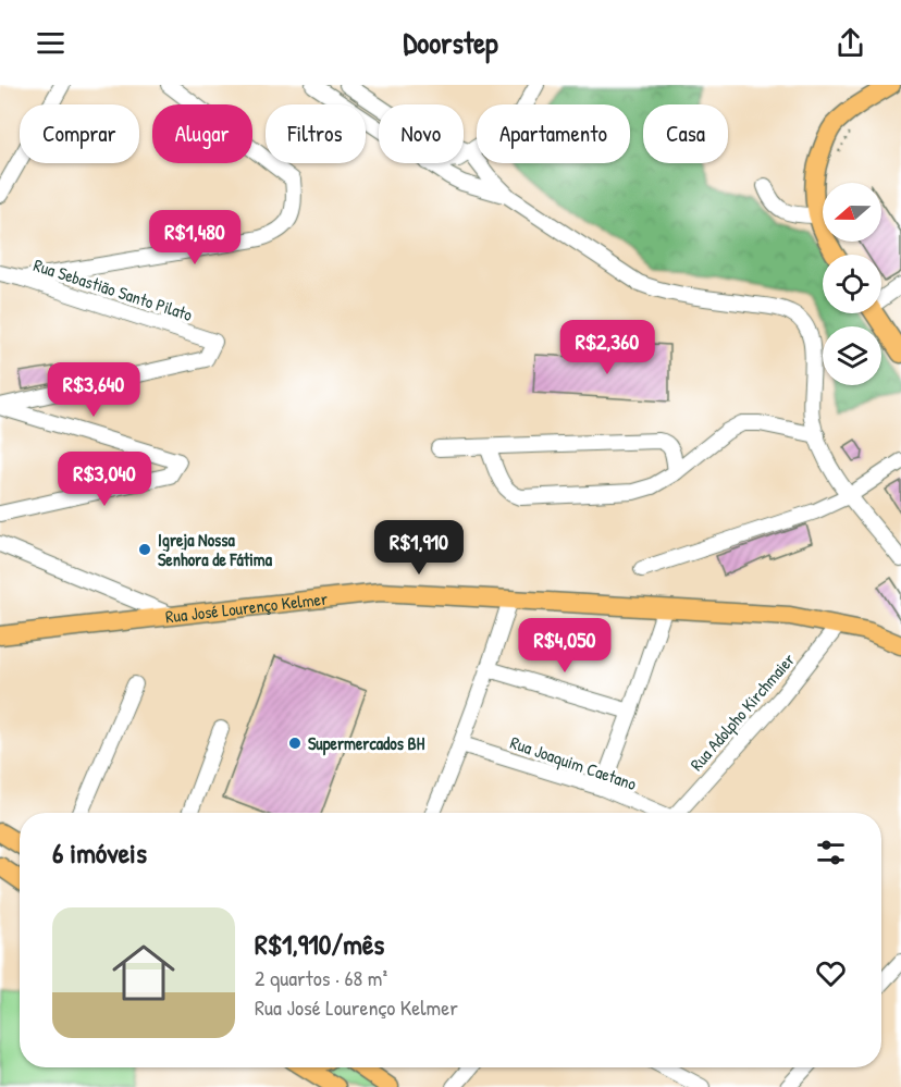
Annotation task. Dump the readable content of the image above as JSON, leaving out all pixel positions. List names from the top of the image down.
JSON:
{
  "streets": {
    "main road": ["Rua José Lourenço Kelmer"],
    "street": ["Rua Sebastião Santo Pilato", "Rua Adolpho Kirchmaier", "Rua Joaquim Caetano"]
  },
  "crossings": [
    ["Rua José Lourenço Kelmer", "Rua Adolpho Kirchmaier"]
  ],
  "places": ["Igreja Nossa Senhora de Fátima", "Supermercados BH"],
  "north": "left",
  "page": {
    "header": "Doorstep",
    "chip": [
      "Comprar",
      "Alugar",
      "Filtros",
      "Novo",
      "Apartamento",
      "Casa"
    ],
    "price": [
      "R$1,480",
      "R$2,360",
      "R$3,640",
      "R$3,040",
      "R$1,910",
      "R$4,050"
    ],
    "heading": "6 imóveis",
    "list": [
      {
        "name": "R$1,910/mês",
        "note": "2 quartos · 68 m² · Rua José Lourenço Kelmer"
      }
    ]
  }
}
